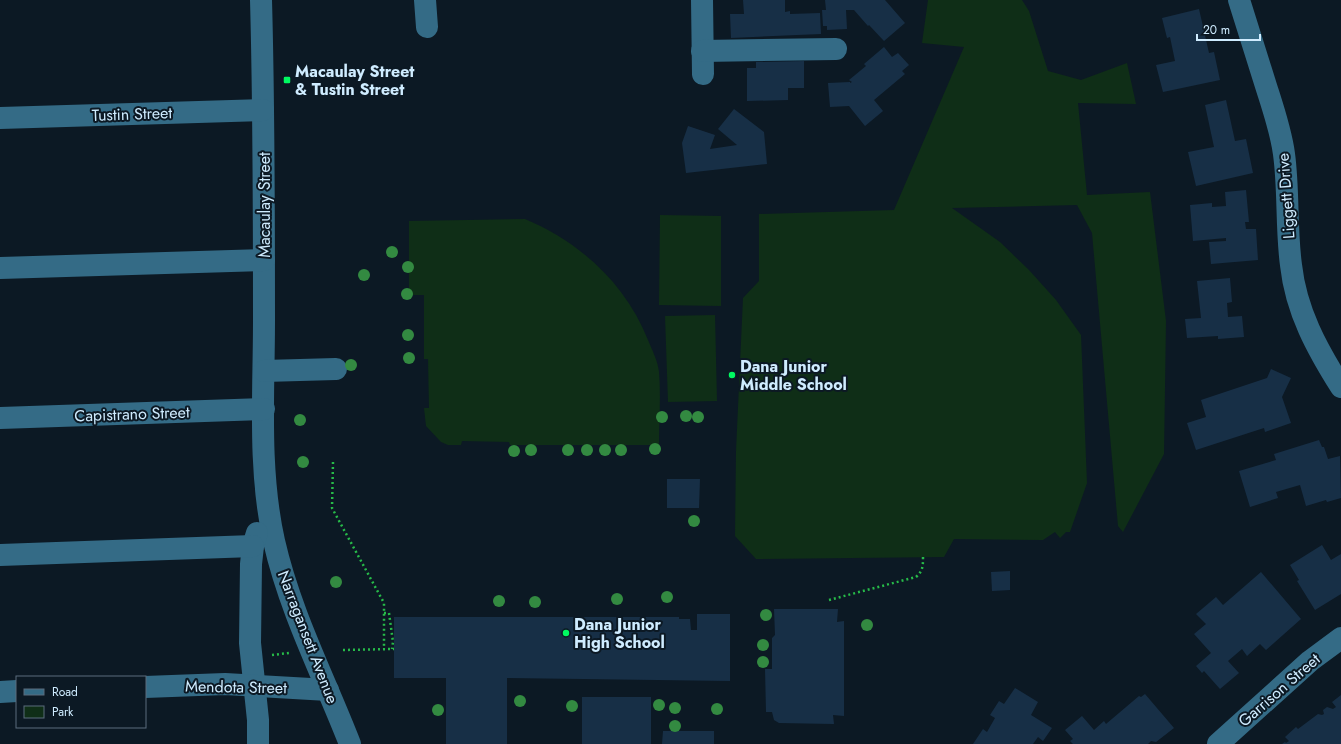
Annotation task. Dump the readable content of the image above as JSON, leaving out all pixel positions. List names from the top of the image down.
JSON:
{
  "streets": {
    "street": [
      "Tustin Street",
      "Liggett Drive",
      "Macaulay Street",
      "Capistrano Street",
      "Narragansett Avenue",
      "Mendota Street",
      "Garrison Street"
    ]
  },
  "crossings": [
    ["Tustin Street", "Macaulay Street"],
    ["Macaulay Street", "Capistrano Street"],
    ["Macaulay Street", "Narragansett Avenue"],
    ["Capistrano Street", "Narragansett Avenue"],
    ["Narragansett Avenue", "Mendota Street"]
  ],
  "places": {
    "transit": ["Macaulay Street & Tustin Street"],
    "other": ["Dana Junior Middle School", "Dana Junior High School"]
  },
  "legend": ["Road", "Park"],
  "scale_bar": "20 m"
}
